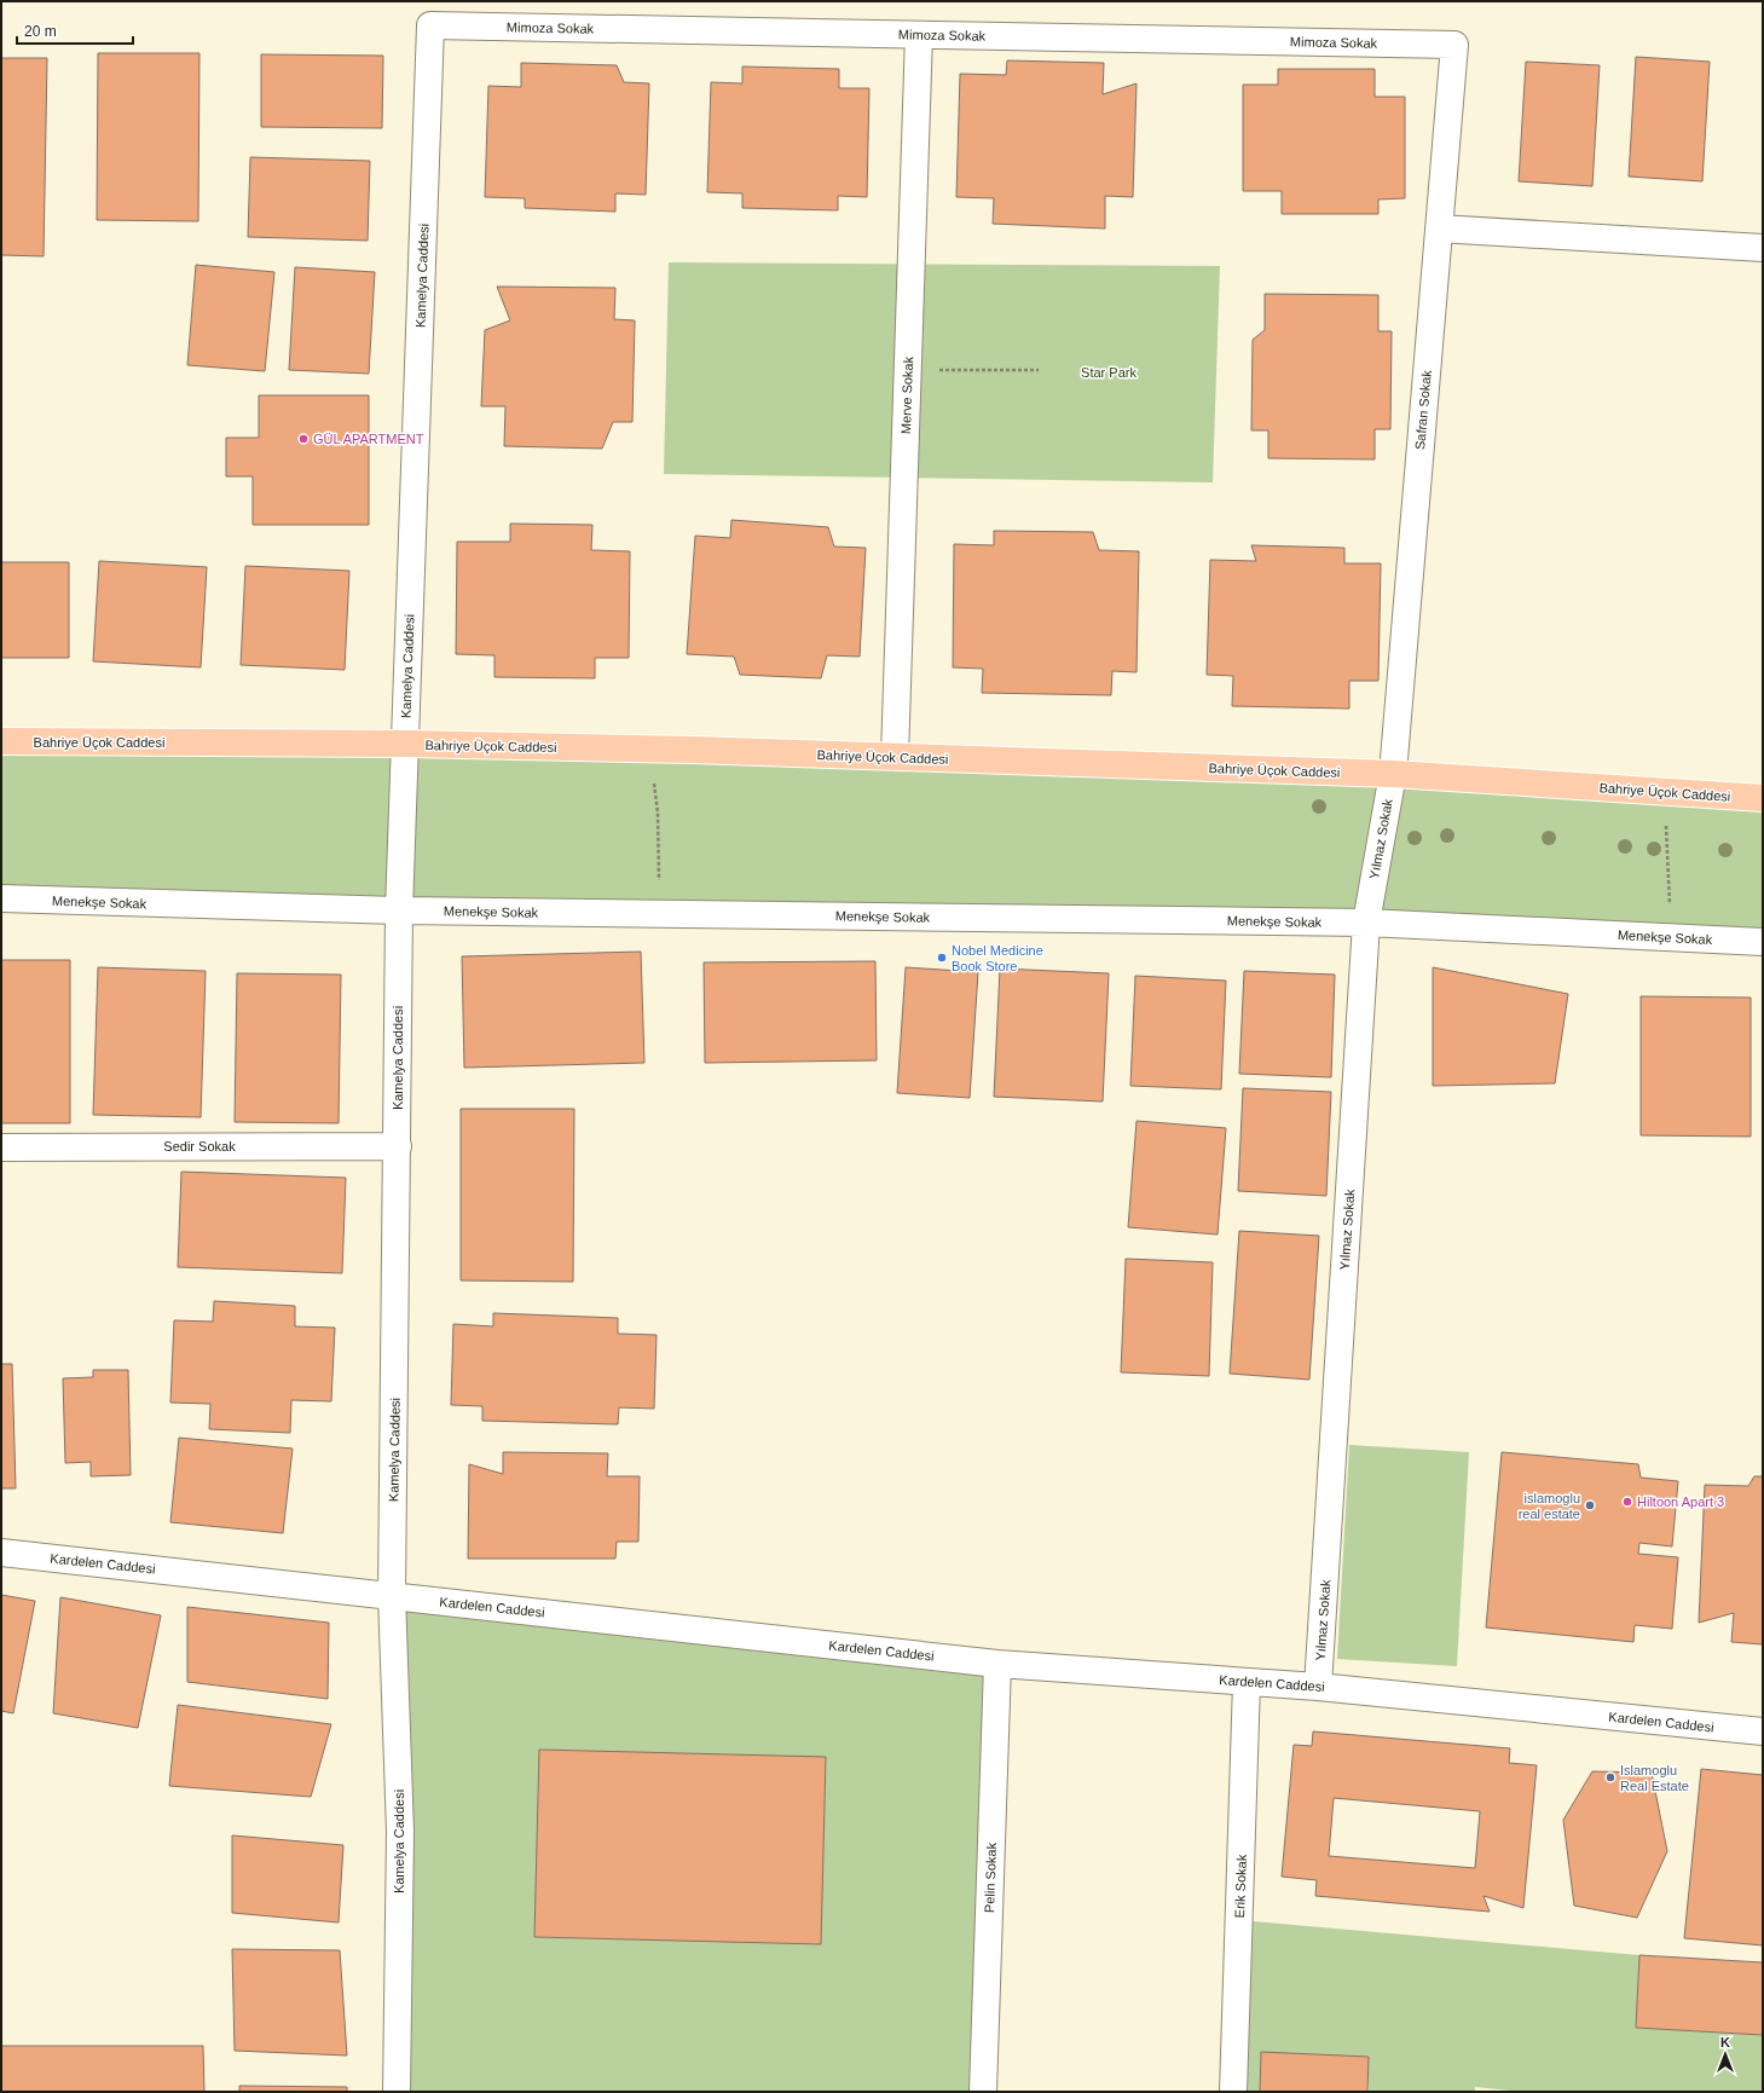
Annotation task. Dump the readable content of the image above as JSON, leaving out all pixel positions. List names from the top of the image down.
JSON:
{
  "streets": {
    "main road": ["Bahriye Üçok Caddesi"],
    "street": [
      "Mimoza Sokak",
      "Kamelya Caddesi",
      "Merve Sokak",
      "Safran Sokak",
      "Yılmaz Sokak",
      "Menekşe Sokak",
      "Sedir Sokak",
      "Kardelen Caddesi",
      "Pelin Sokak",
      "Erik Sokak"
    ]
  },
  "crossings": [
    ["Mimoza Sokak", "Kamelya Caddesi"],
    ["Mimoza Sokak", "Merve Sokak"],
    ["Mimoza Sokak", "Safran Sokak"],
    ["Kamelya Caddesi", "Bahriye Üçok Caddesi"],
    ["Kamelya Caddesi", "Menekşe Sokak"],
    ["Kamelya Caddesi", "Sedir Sokak"],
    ["Kamelya Caddesi", "Kardelen Caddesi"],
    ["Merve Sokak", "Bahriye Üçok Caddesi"],
    ["Safran Sokak", "Bahriye Üçok Caddesi"],
    ["Safran Sokak", "Yılmaz Sokak"],
    ["Bahriye Üçok Caddesi", "Yılmaz Sokak"],
    ["Yılmaz Sokak", "Menekşe Sokak"],
    ["Yılmaz Sokak", "Kardelen Caddesi"],
    ["Kardelen Caddesi", "Pelin Sokak"],
    ["Kardelen Caddesi", "Erik Sokak"]
  ],
  "parks": ["Star Park"],
  "places": [
    "GÜL APARTMENT",
    "Nobel Medicine Book Store",
    "Hiltoon Apart 3",
    "islamoglu real estate",
    "Islamoglu Real Estate"
  ],
  "scale_bar": "20 m",
  "north": "top"
}
